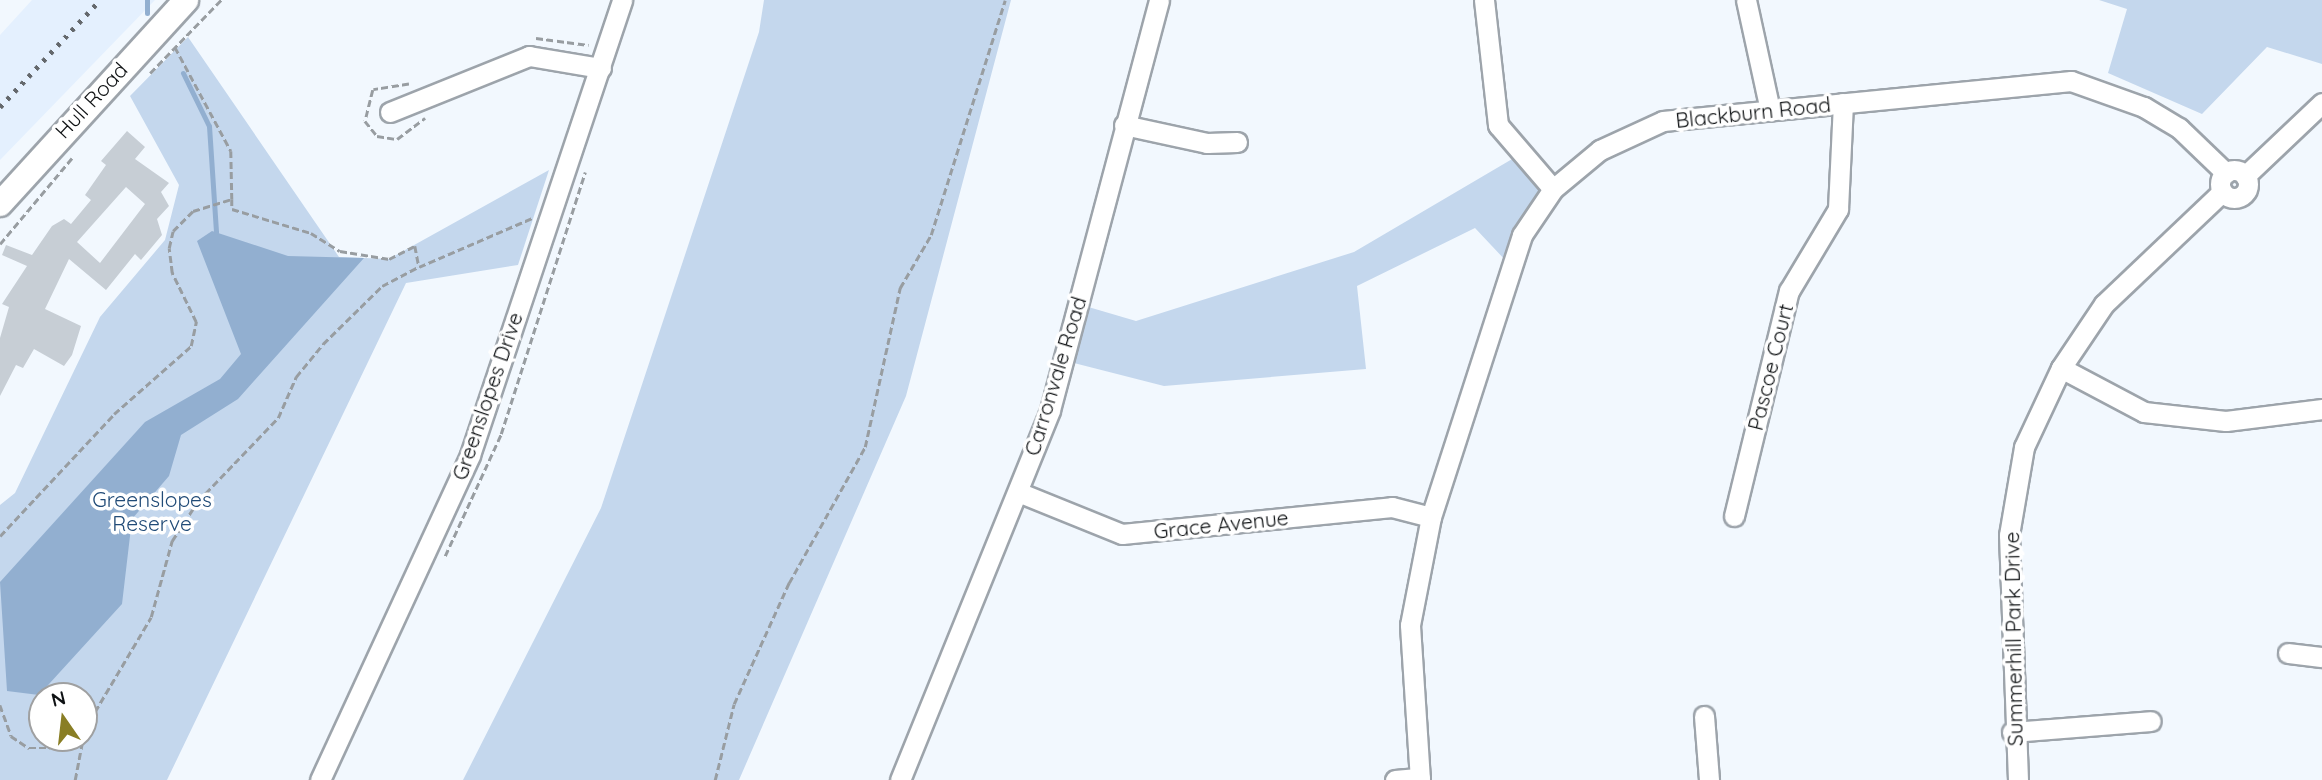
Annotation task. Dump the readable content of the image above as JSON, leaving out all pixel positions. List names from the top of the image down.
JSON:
{
  "streets": {
    "main road": ["Hull Road"],
    "street": [
      "Blackburn Road",
      "Pascoe Court",
      "Carronvale Road",
      "Greenslopes Drive",
      "Grace Avenue",
      "Summerhill Park Drive"
    ]
  },
  "crossings": [
    ["Blackburn Road", "Pascoe Court"],
    ["Blackburn Road", "Grace Avenue"],
    ["Blackburn Road", "Summerhill Park Drive"],
    ["Carronvale Road", "Grace Avenue"]
  ],
  "parks": ["Greenslopes Reserve"],
  "north": "top"
}
